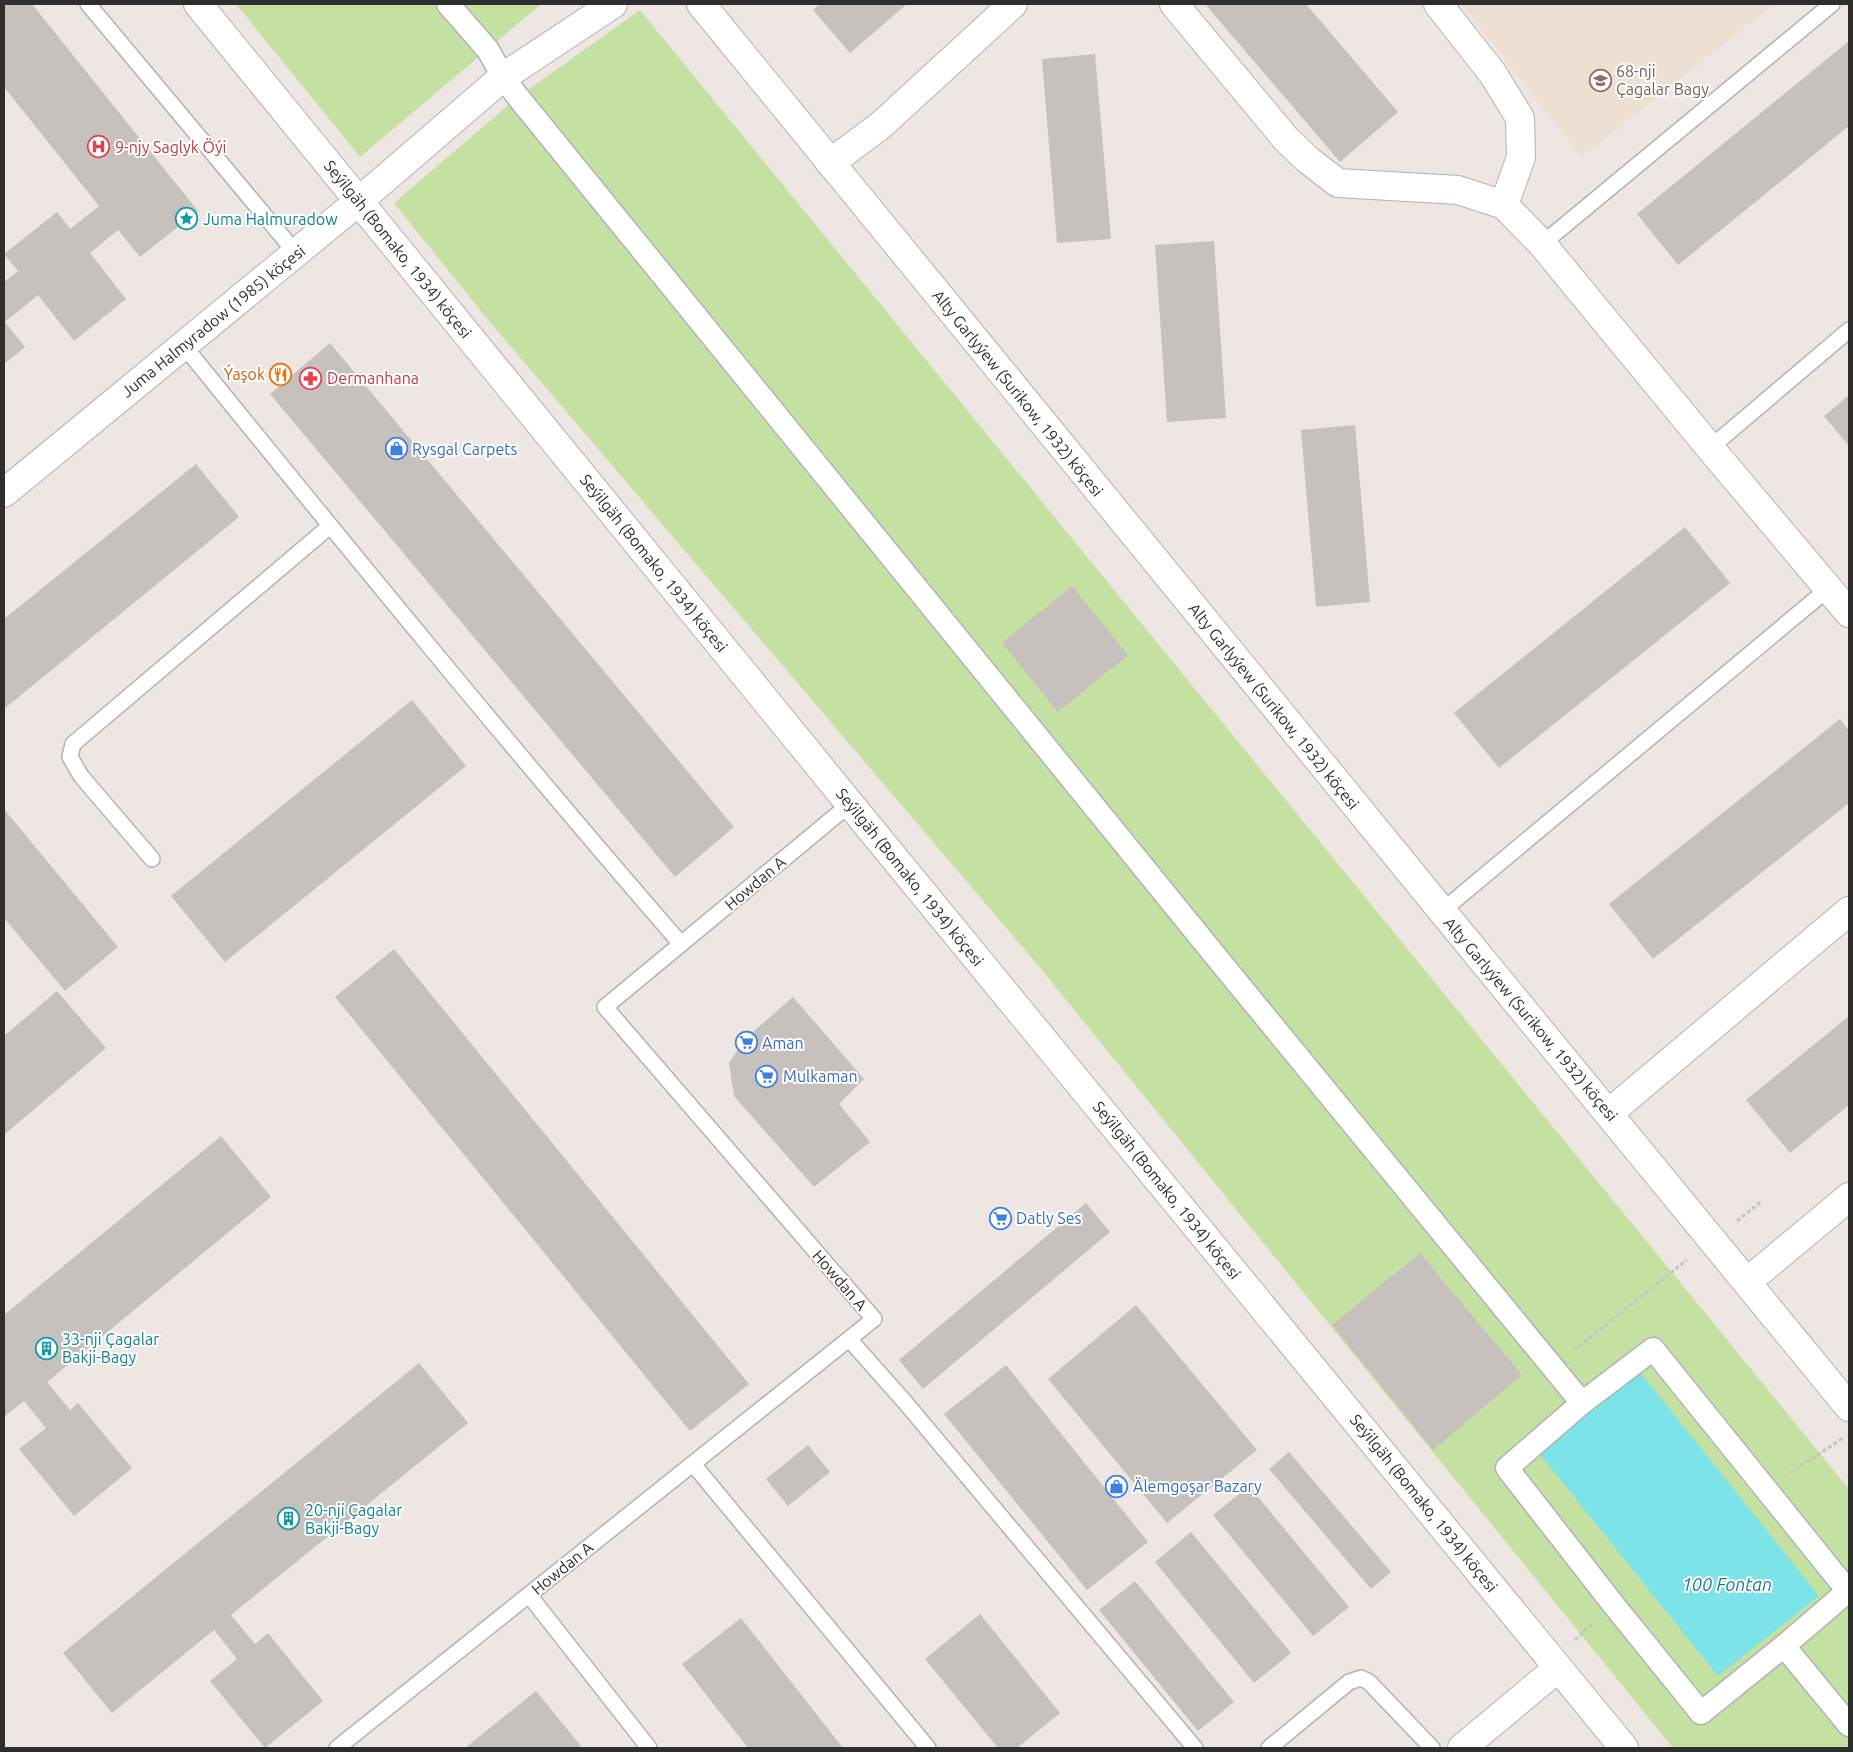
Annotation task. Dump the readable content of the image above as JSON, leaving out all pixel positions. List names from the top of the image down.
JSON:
{
  "streets": {
    "street": ["Seýilgäh (Bomako, 1934) köçesi", "Juma Halmyradow (1985) köçesi", "Alty Garlyýew (Surikow, 1932) köçesi"],
    "lane": ["Howdan A"]
  },
  "crossings": [
    ["Seýilgäh (Bomako, 1934) köçesi", "Juma Halmyradow (1985) köçesi"],
    ["Seýilgäh (Bomako, 1934) köçesi", "Howdan A"]
  ],
  "water": ["100 Fontan"],
  "places": {
    "school or university": ["68-nji Çagalar Bagy"],
    "hospital": ["9-njy Saglyk Öýi"],
    "place": ["Juma Halmuradow"],
    "restaurant": ["Ýaşok"],
    "pharmacy": ["Dermanhana"],
    "shop": ["Rysgal Carpets", "Älemgoşar Bazary"],
    "supermarket": ["Aman", "Mulkaman", "Datly Ses"],
    "building": ["33-nji Çagalar Bakji-Bagy", "20-nji Çagalar Bakji-Bagy"]
  }
}
